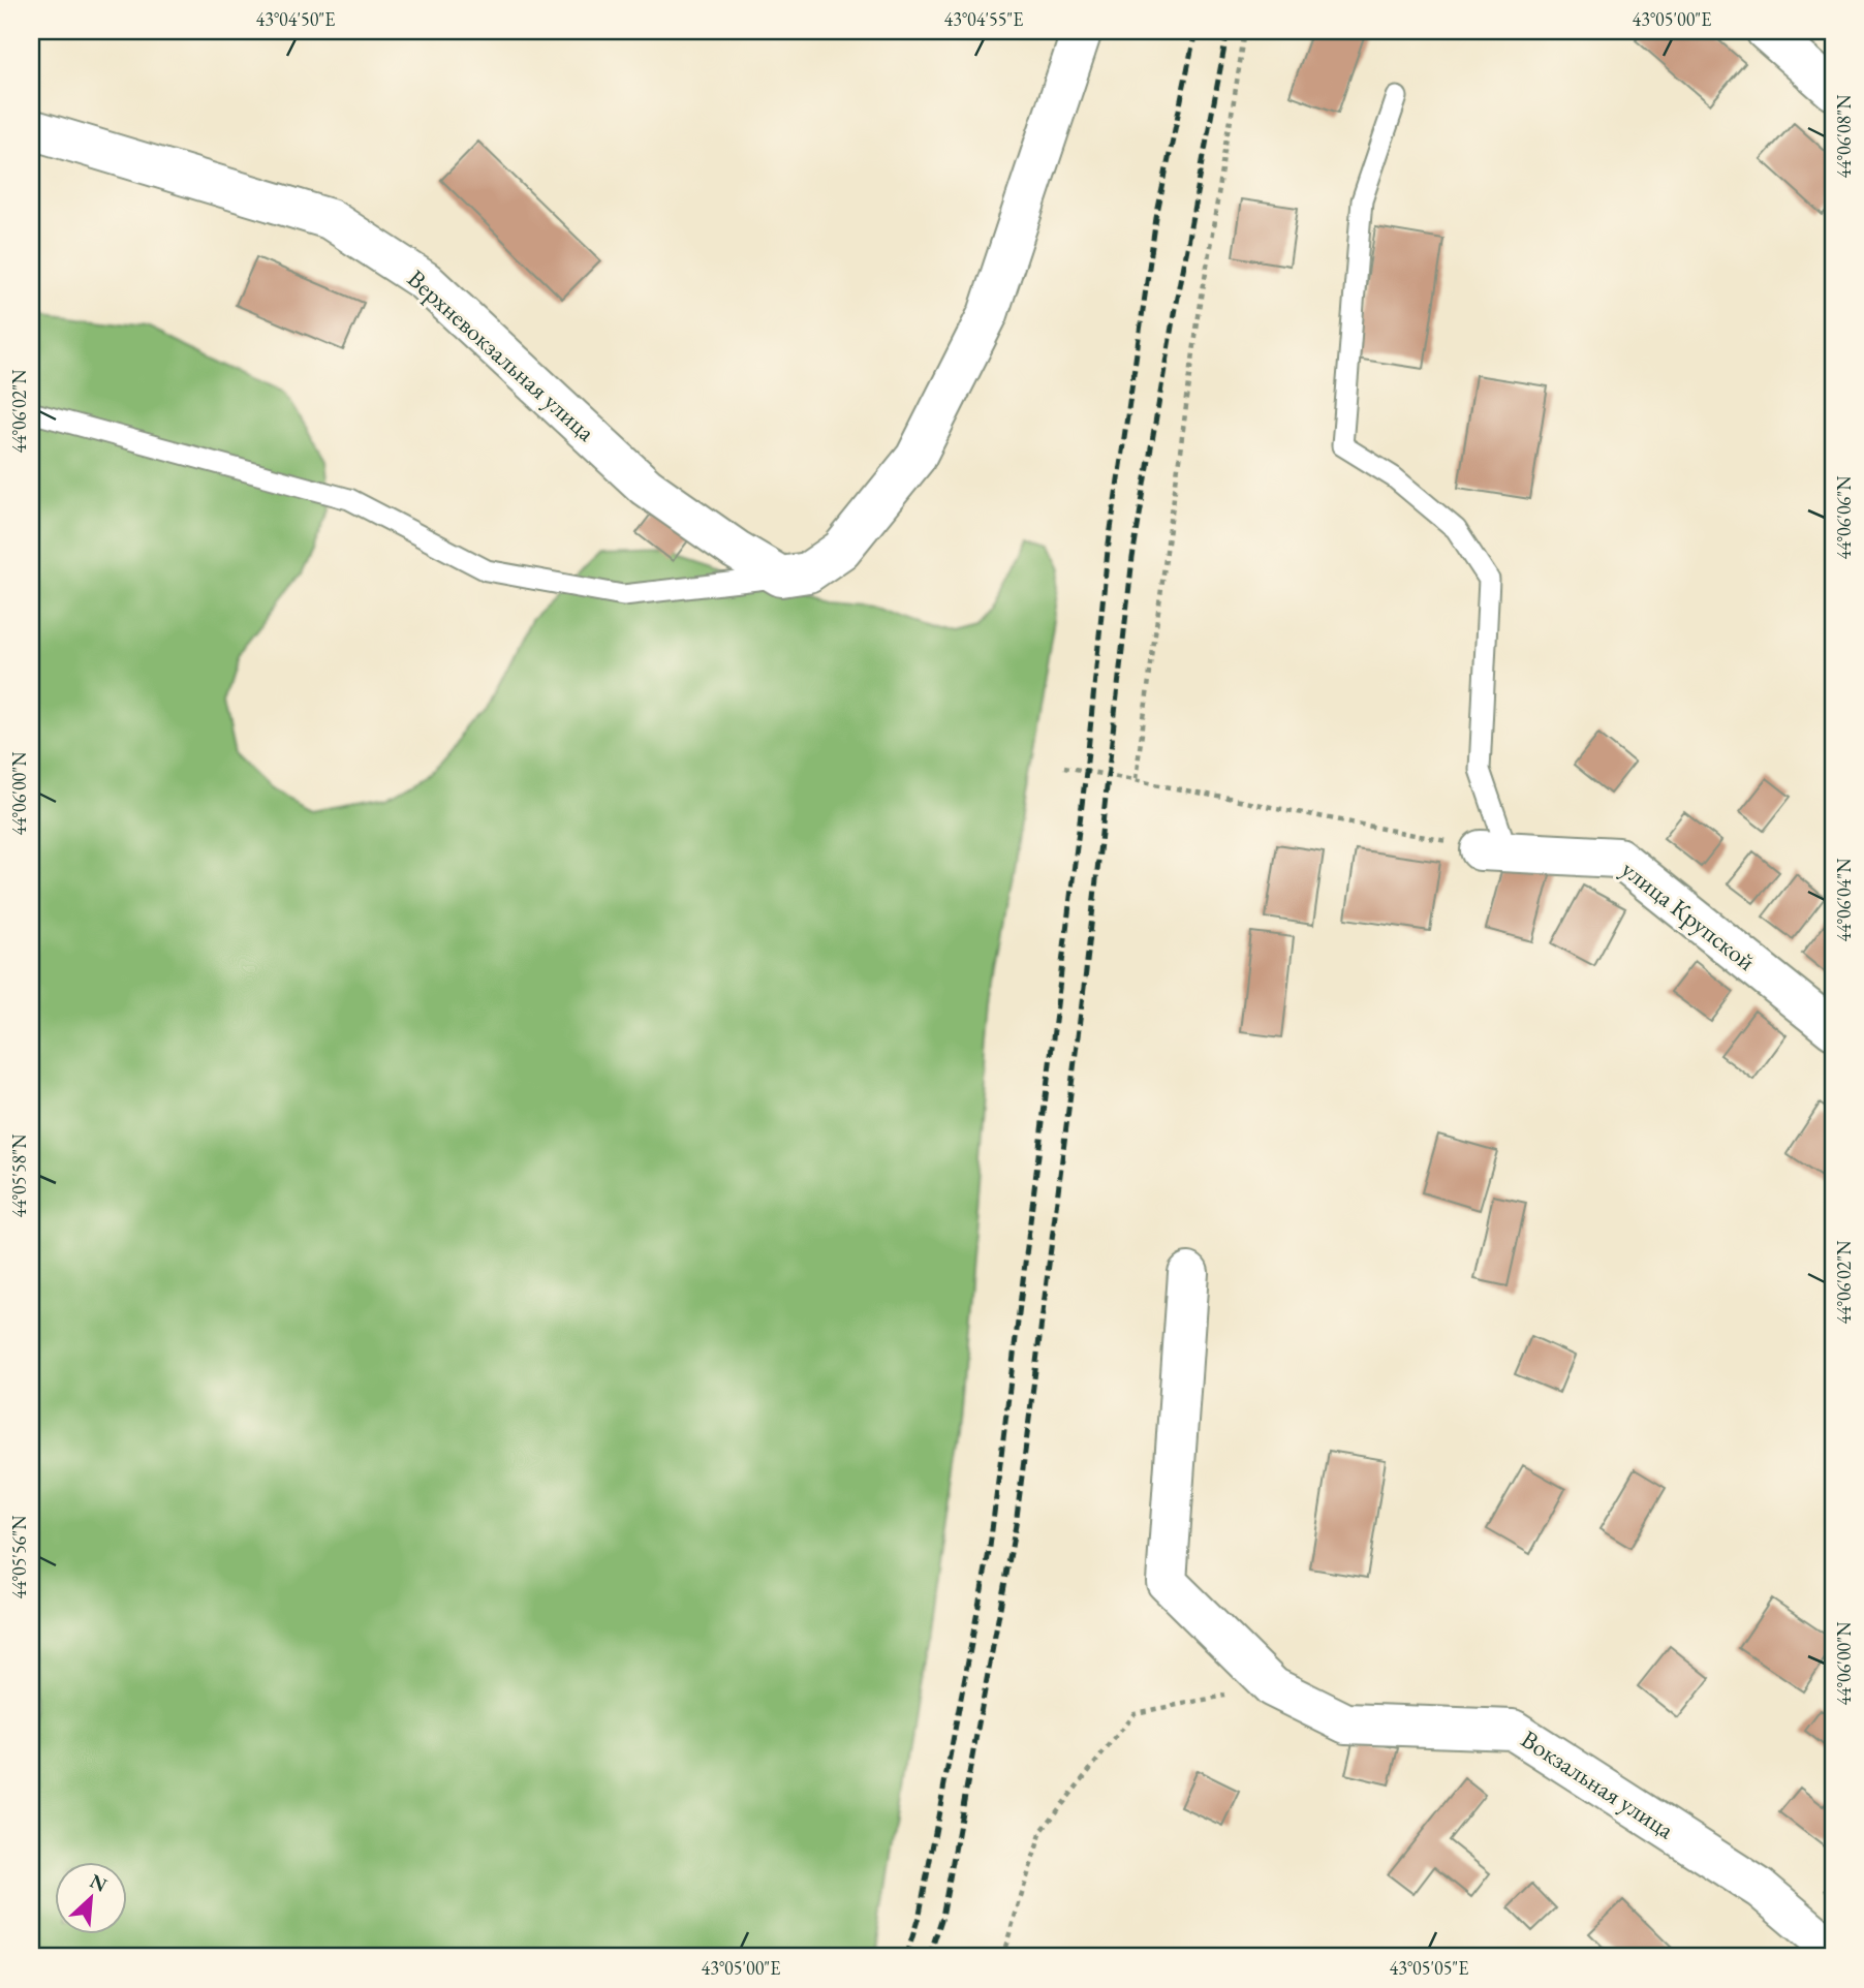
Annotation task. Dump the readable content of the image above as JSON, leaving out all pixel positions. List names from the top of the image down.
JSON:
{
  "streets": {
    "street": ["Верхневокзальная улица", "улица Крупской", "Вокзальная улица"]
  },
  "north": "top right",
  "coordinates": [
    "43°04'50\"E",
    "43°04'55\"E",
    "43°05'00\"E",
    "44°06'08\"N",
    "44°06'02\"N",
    "44°06'06\"N",
    "44°06'00\"N",
    "44°06'04\"N",
    "44°05'58\"N",
    "44°05'56\"N",
    "43°05'05\"E"
  ]
}
